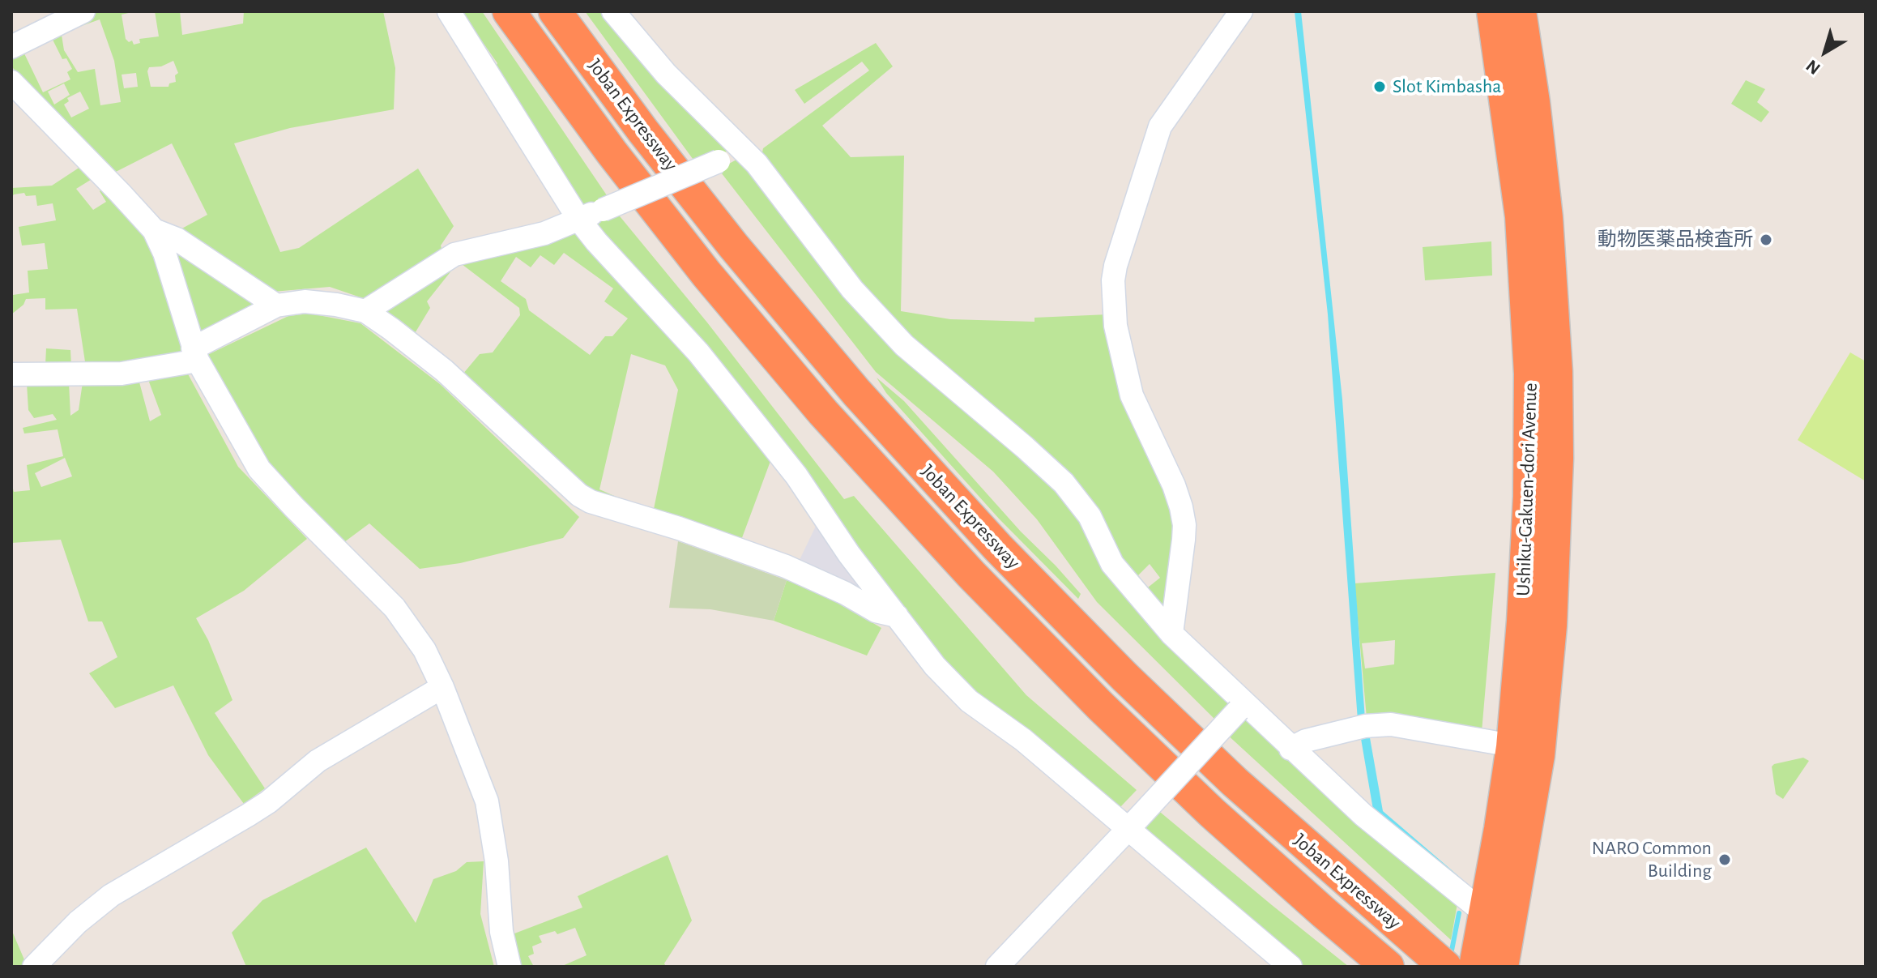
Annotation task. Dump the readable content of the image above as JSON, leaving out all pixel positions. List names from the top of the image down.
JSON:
{
  "streets": {
    "highway": ["Joban Expressway", "Ushiku-Gakuen-dori Avenue"]
  },
  "places": ["Slot Kimbasha", "動物医薬品検査所", "NARO Common Building"],
  "north": "bottom left"
}
